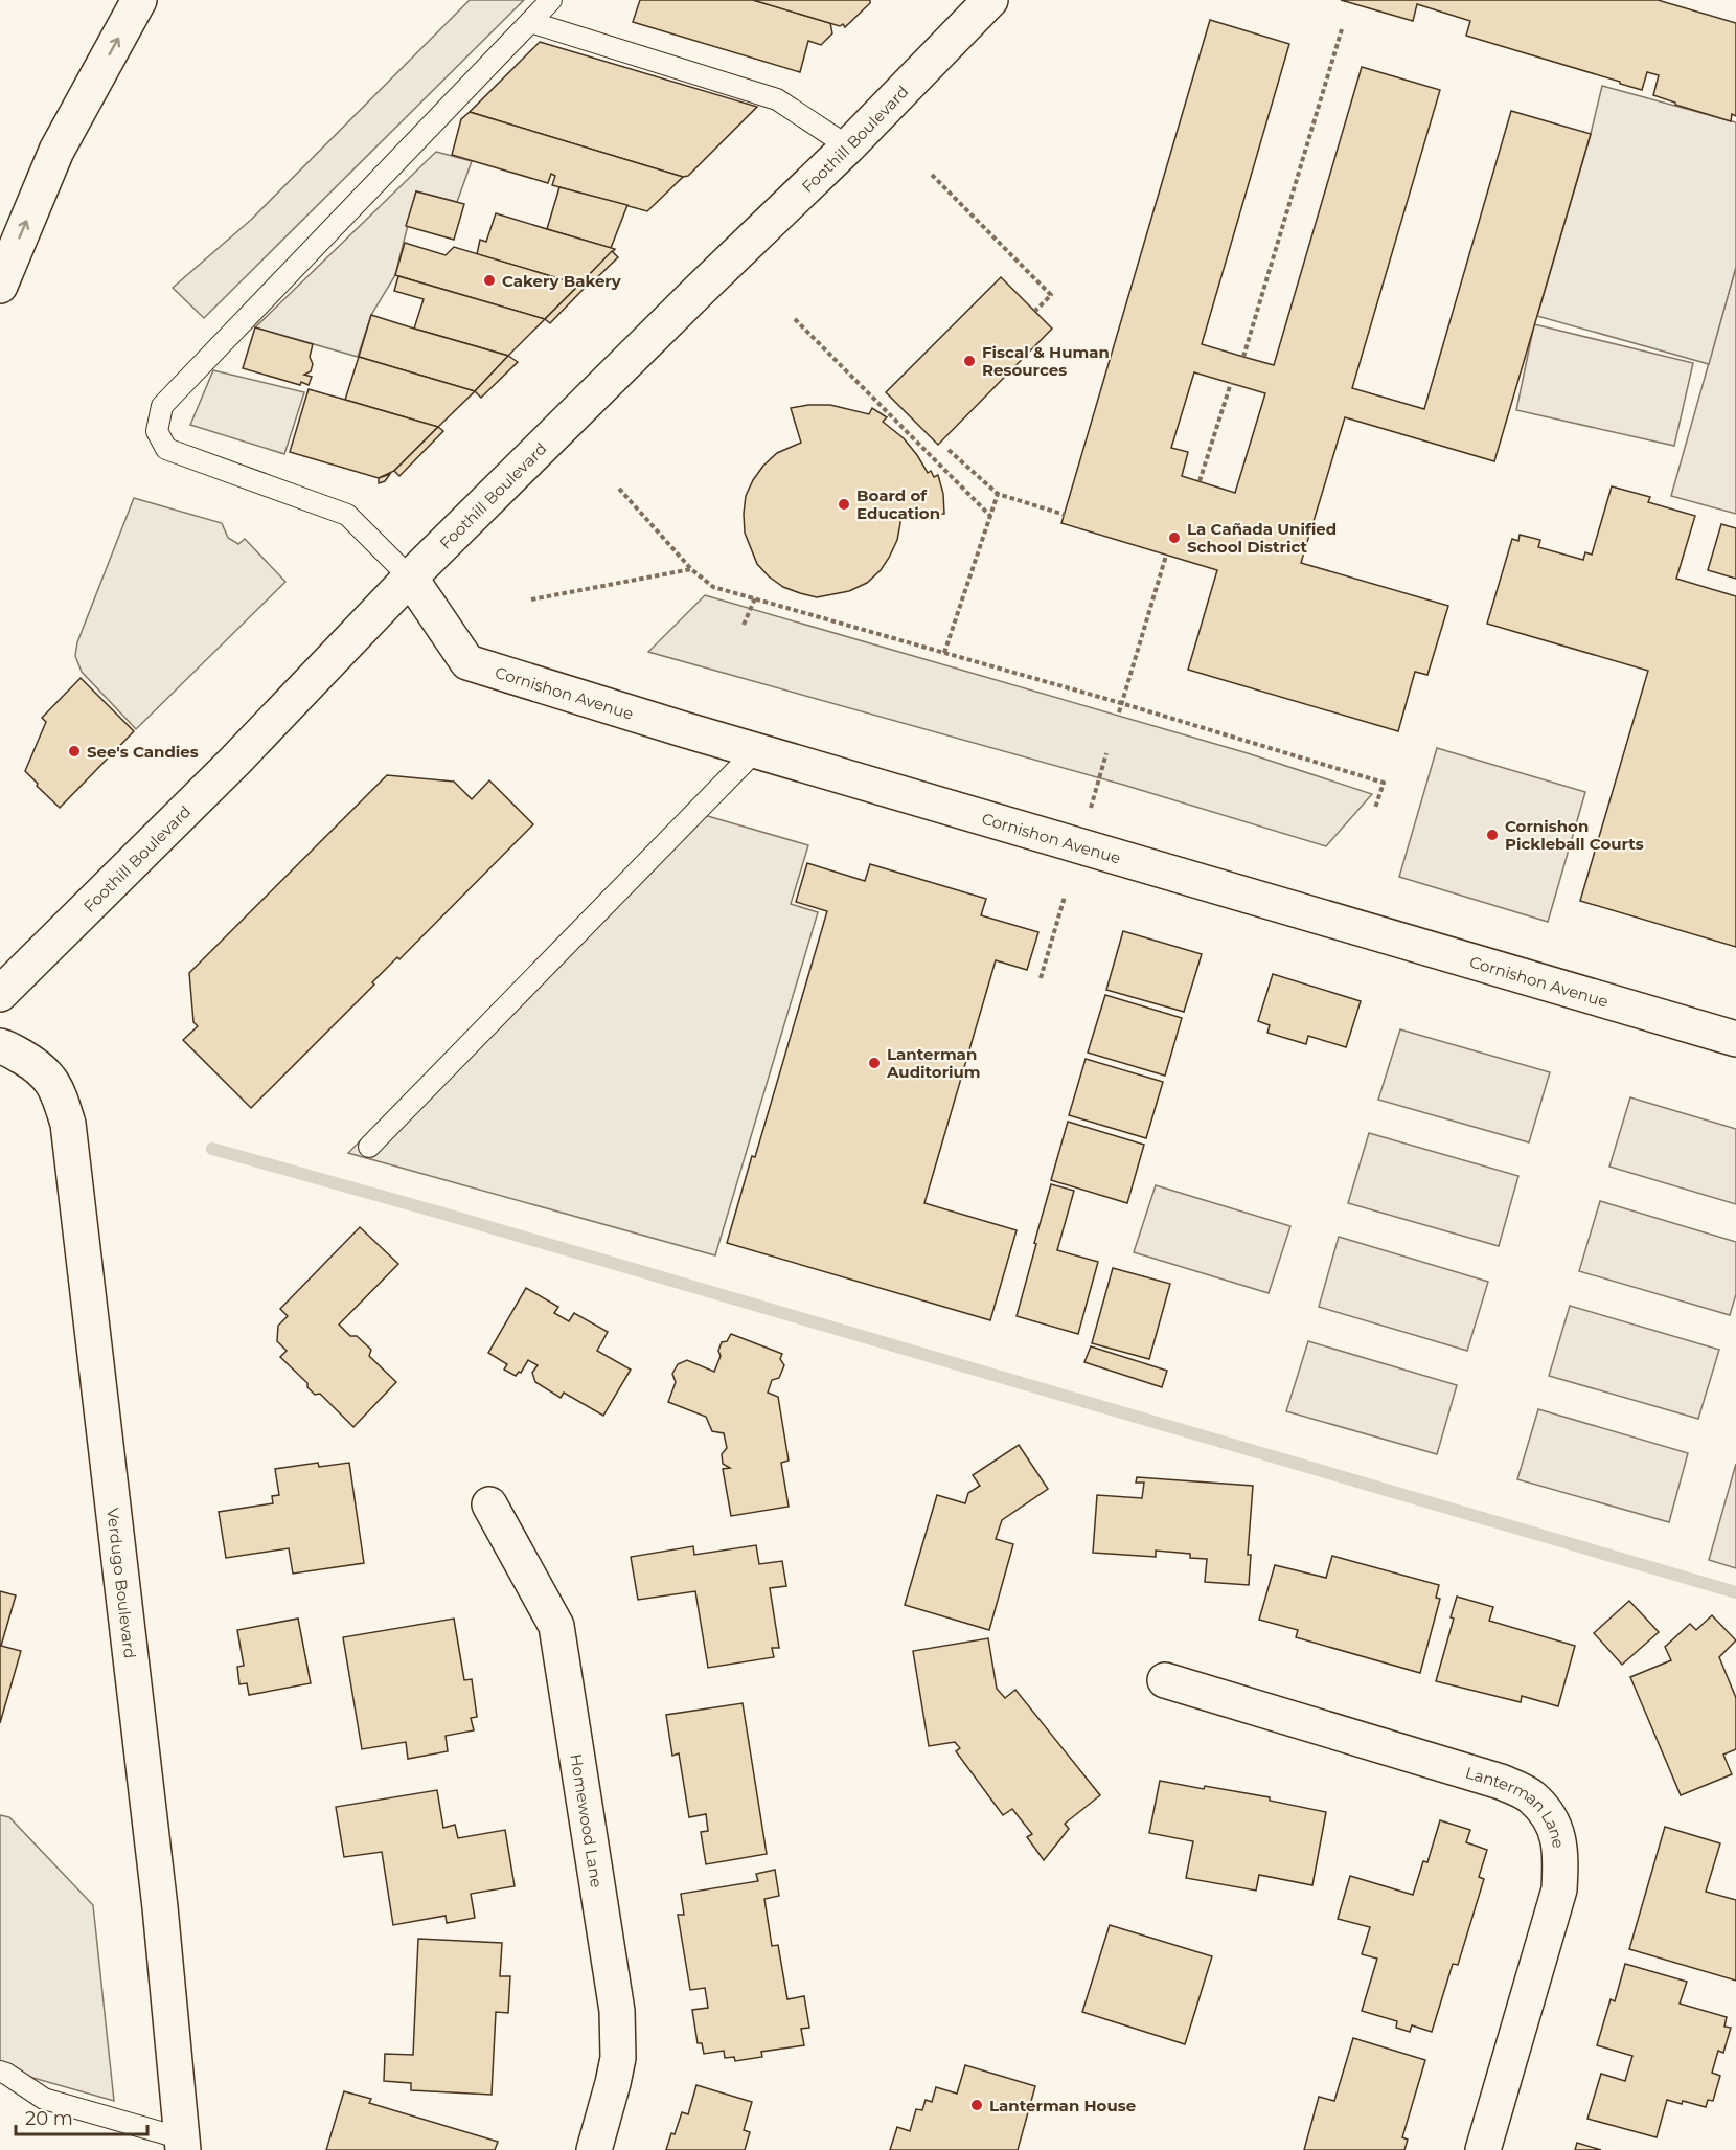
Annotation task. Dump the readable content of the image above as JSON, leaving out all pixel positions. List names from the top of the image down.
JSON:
{
  "streets": {
    "main road": [
      "Foothill Boulevard",
      "Cornishon Avenue",
      "Verdugo Boulevard",
      "Lanterman Lane",
      "Homewood Lane"
    ]
  },
  "crossings": [
    ["Foothill Boulevard", "Cornishon Avenue"]
  ],
  "places": [
    "Cakery Bakery",
    "Fiscal & Human Resources",
    "Board of Education",
    "La Cañada Unified School District",
    "See's Candies",
    "Cornishon Pickleball Courts",
    "Lanterman Auditorium",
    "Lanterman House"
  ],
  "scale_bar": "20 m"
}
